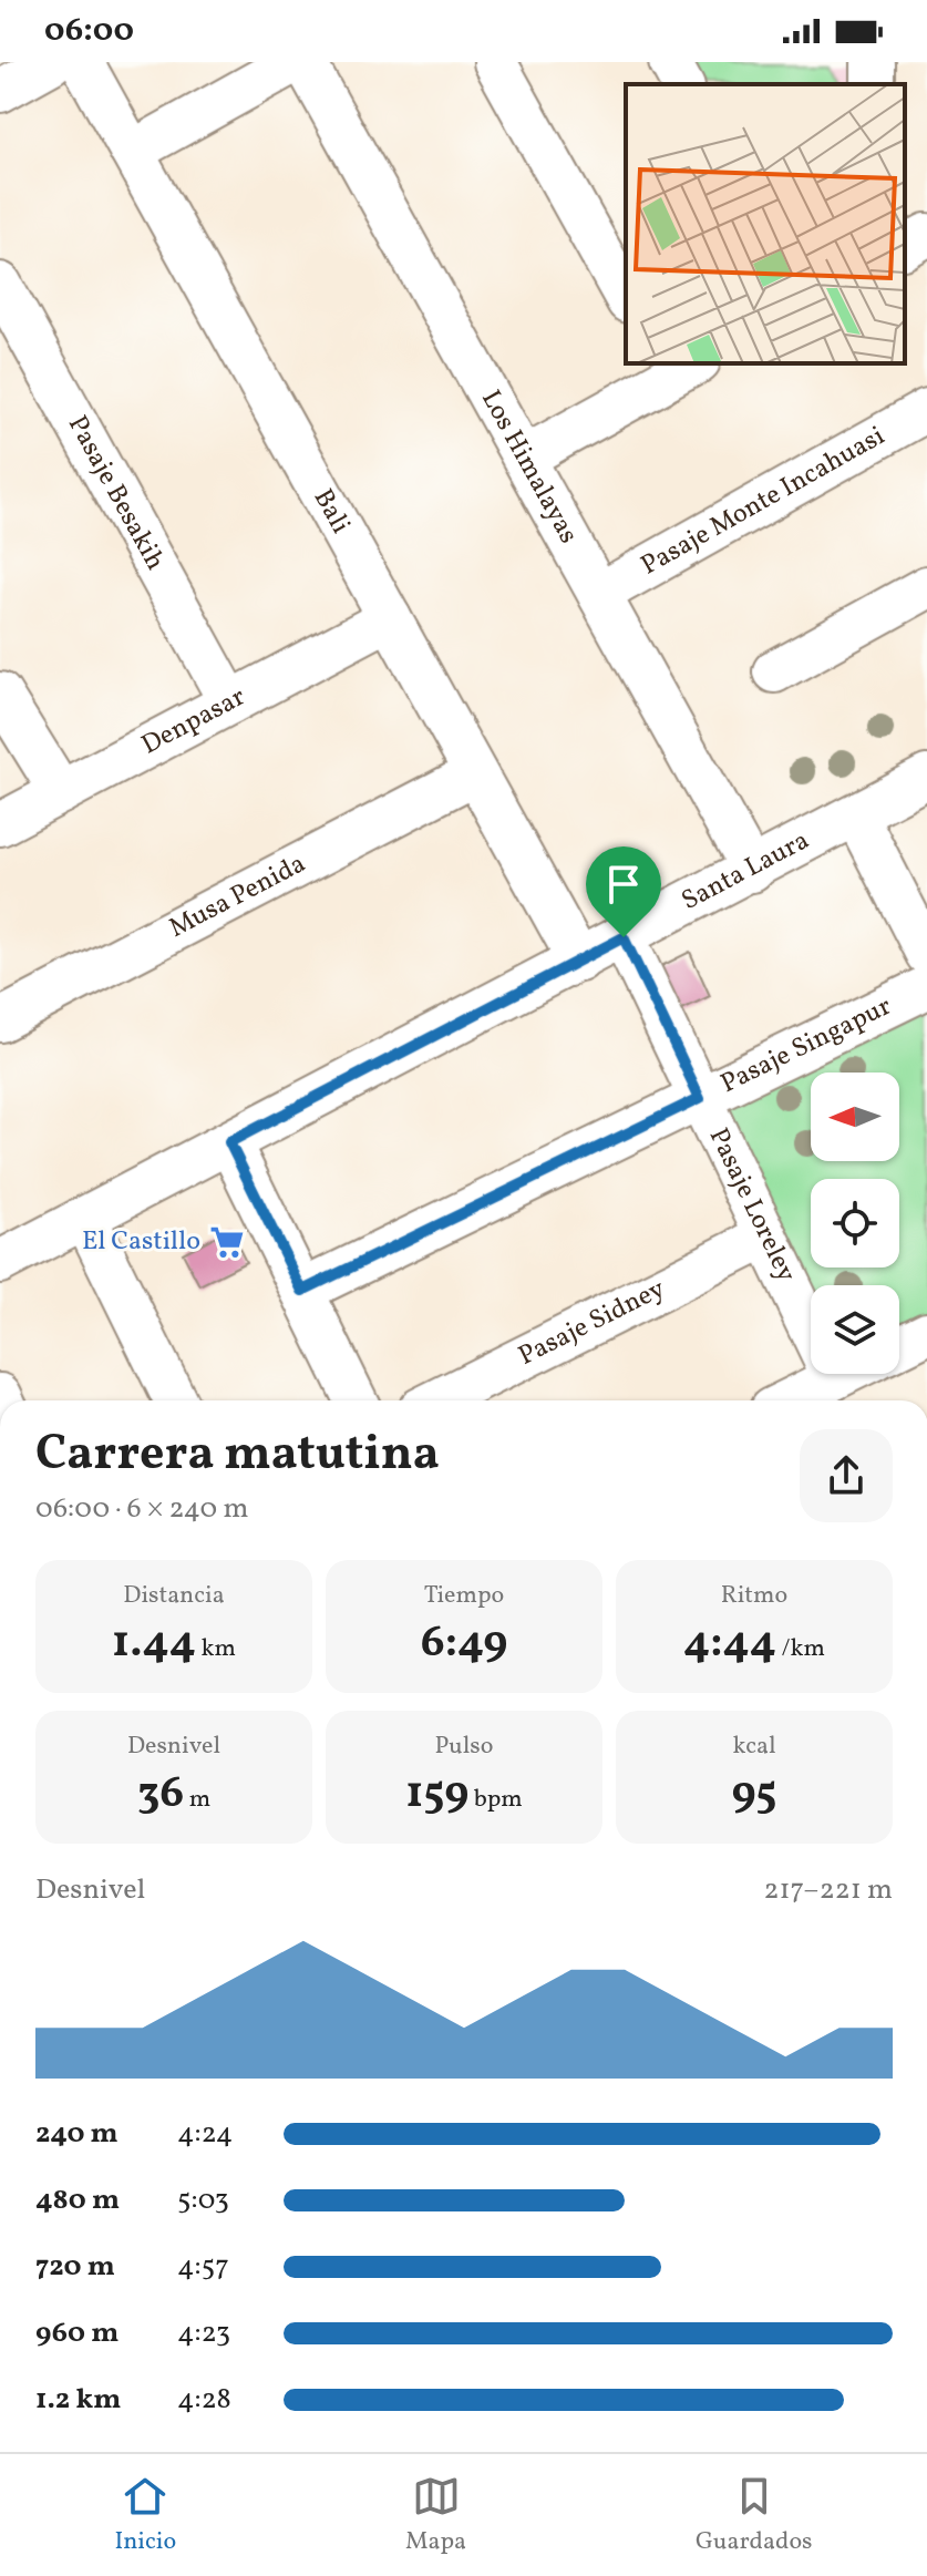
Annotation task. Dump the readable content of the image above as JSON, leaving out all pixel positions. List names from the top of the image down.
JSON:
{
  "streets": {
    "street": [
      "Los Himalayas",
      "Pasaje Besakih",
      "Pasaje Monte Incahuasi",
      "Bali",
      "Denpasar",
      "Santa Laura",
      "Musa Penida",
      "Pasaje Singapur",
      "Pasaje Loreley",
      "Pasaje Sidney"
    ]
  },
  "crossings": [
    ["Los Himalayas", "Pasaje Monte Incahuasi"],
    ["Los Himalayas", "Santa Laura"],
    ["Pasaje Besakih", "Denpasar"],
    ["Bali", "Denpasar"],
    ["Bali", "Santa Laura"],
    ["Bali", "Musa Penida"],
    ["Santa Laura", "Pasaje Loreley"],
    ["Pasaje Singapur", "Pasaje Loreley"],
    ["Pasaje Loreley", "Pasaje Sidney"]
  ],
  "places": {
    "supermarket": ["El Castillo"]
  },
  "north": "left",
  "page": {
    "status": "06:00",
    "heading": ["Carrera matutina", "06:00 · 6 × 240 m"],
    "stats": [
      ["Distancia", "1.44 km"],
      ["Tiempo", "6:49"],
      ["Ritmo", "4:44 /km"],
      ["Desnivel", "36 m"],
      ["Pulso", "159 bpm"],
      ["kcal", "95"]
    ],
    "chart": ["Desnivel", "217–221 m"],
    "list": [
      {
        "name": "240 m",
        "note": "4:24"
      },
      {
        "name": "480 m",
        "note": "5:03"
      },
      {
        "name": "720 m",
        "note": "4:57"
      },
      {
        "name": "960 m",
        "note": "4:23"
      },
      {
        "name": "1.2 km",
        "note": "4:28"
      }
    ],
    "tabs": ["Inicio", "Mapa", "Guardados"]
  }
}
